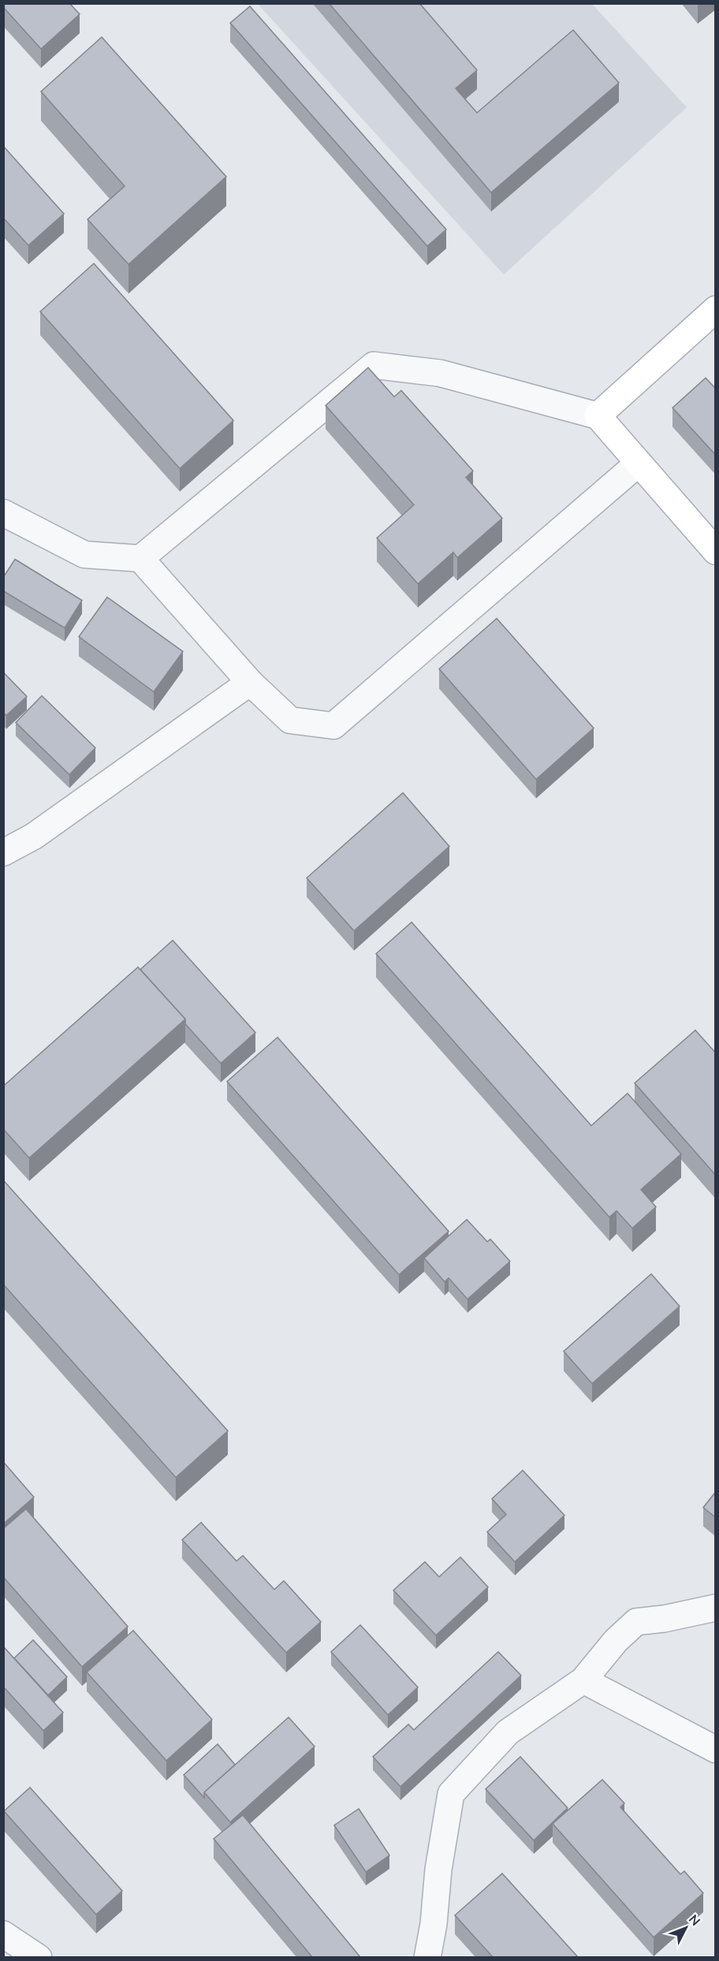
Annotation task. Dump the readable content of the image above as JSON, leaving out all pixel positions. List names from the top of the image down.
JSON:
{
  "north": "top right"
}
